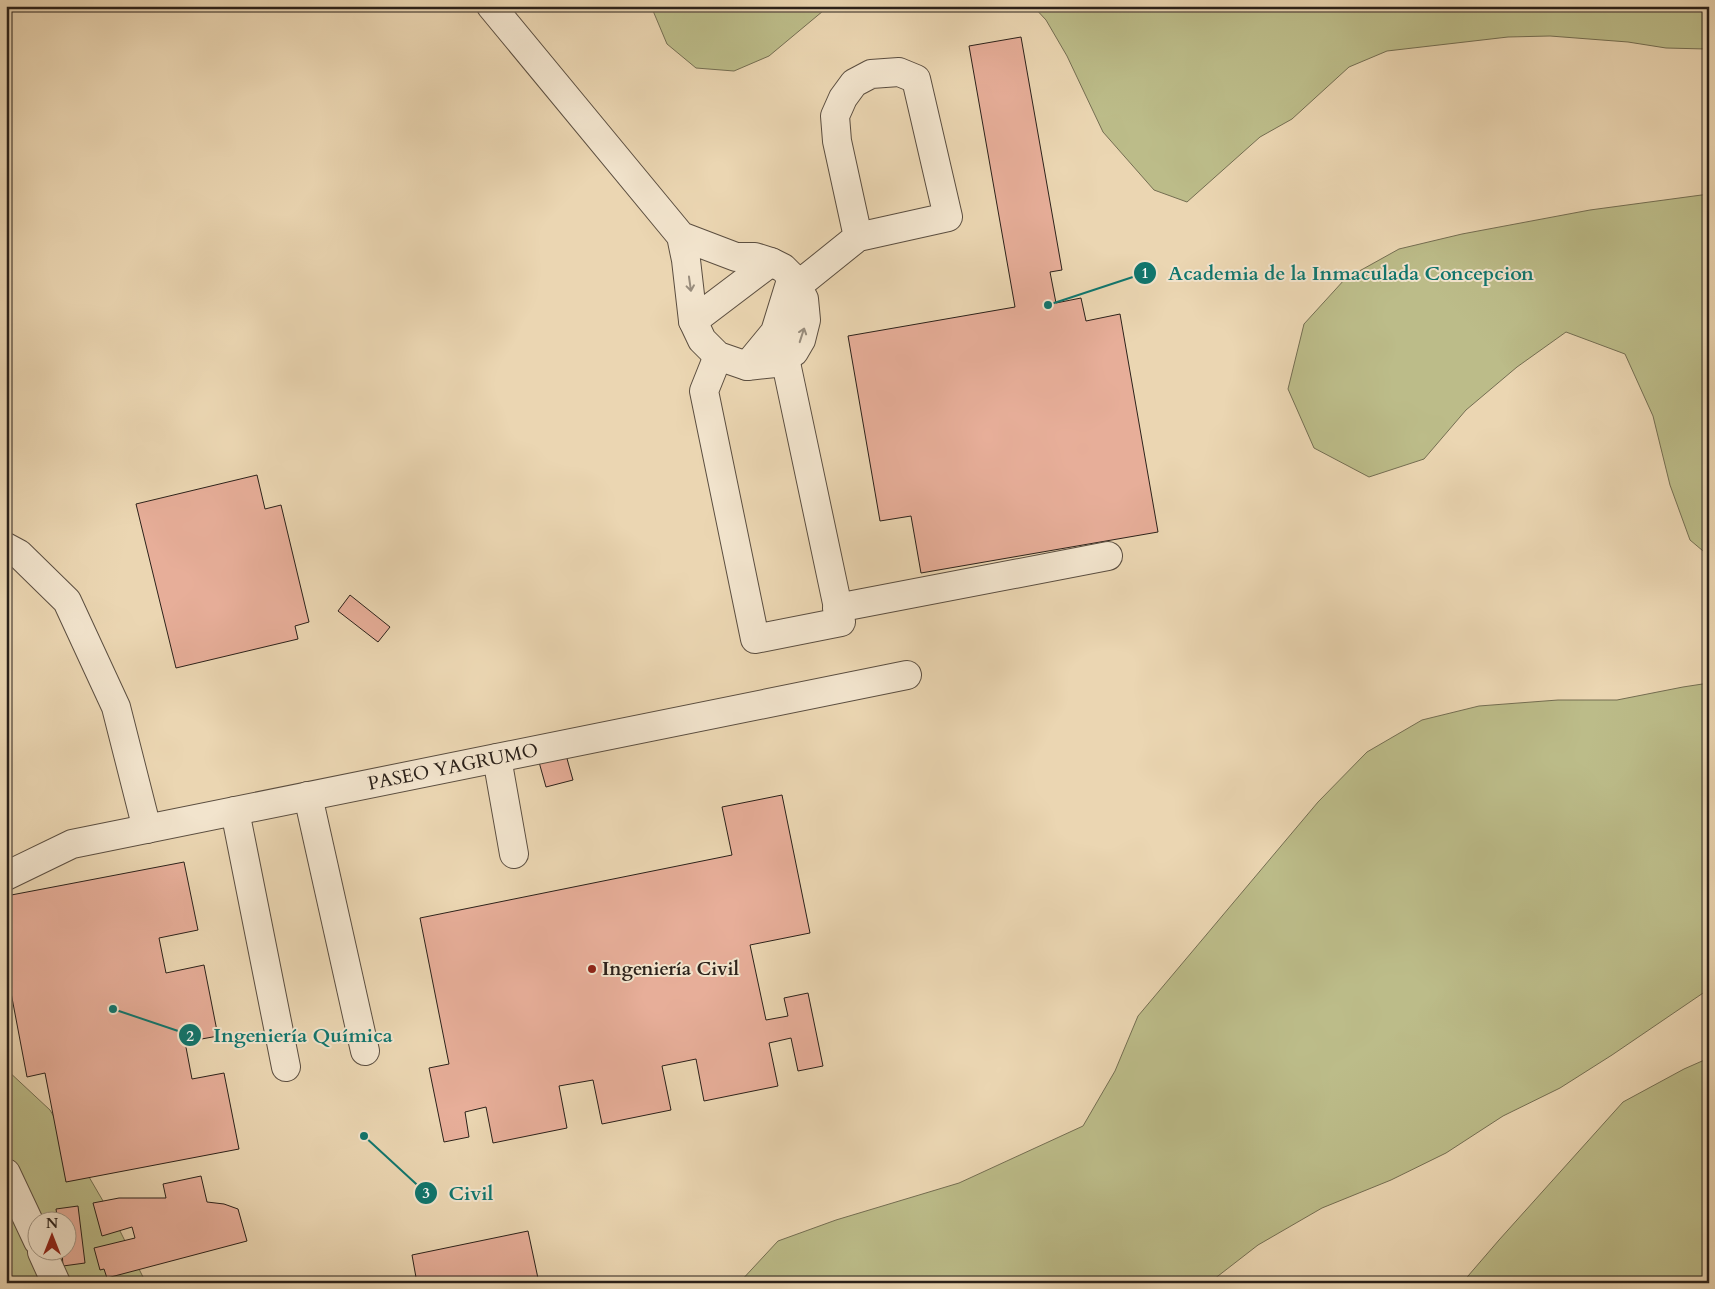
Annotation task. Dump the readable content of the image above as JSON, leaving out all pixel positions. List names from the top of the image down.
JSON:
{
  "streets": {
    "street": ["PASEO YAGRUMO"]
  },
  "places": [
    "Academia de la Inmaculada Concepcion",
    "Ingeniería Civil",
    "Ingeniería Química",
    "Civil"
  ],
  "north": "top"
}
